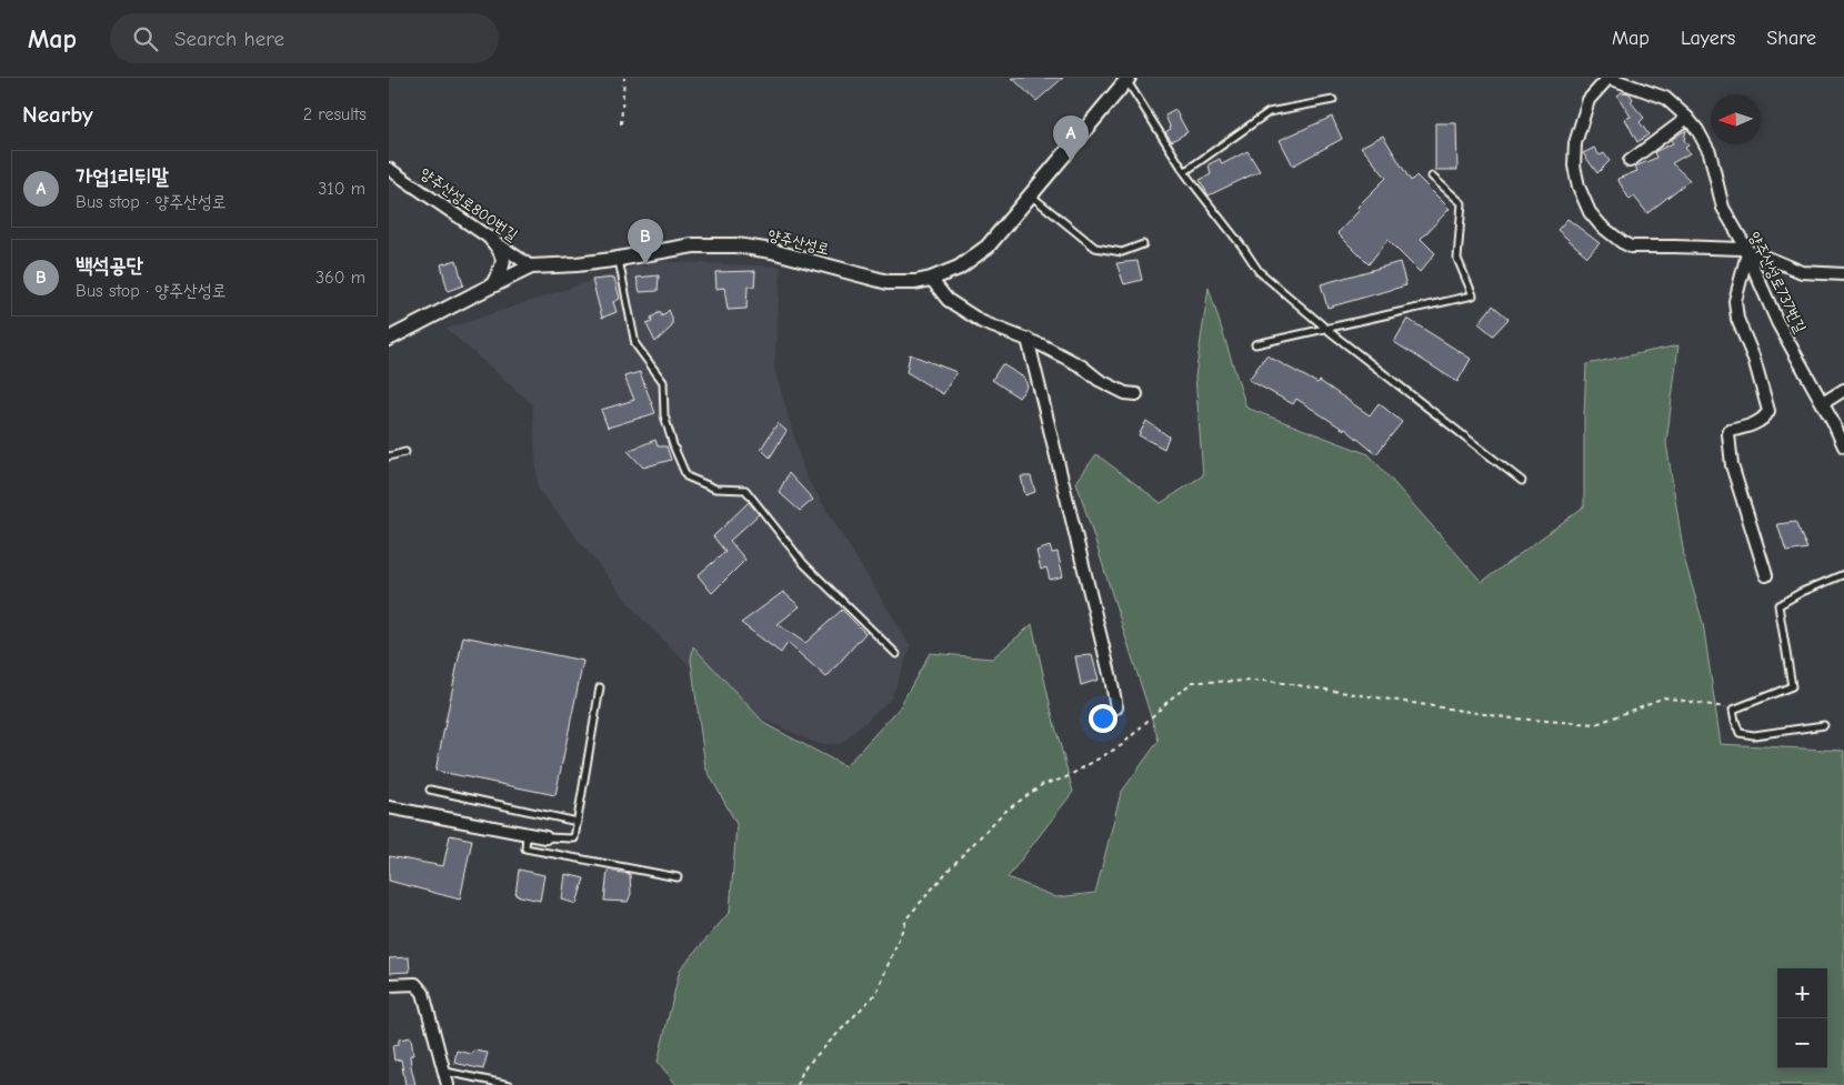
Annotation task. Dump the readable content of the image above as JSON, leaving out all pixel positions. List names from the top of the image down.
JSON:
{
  "streets": {
    "street": ["양주산성로800번길", "양주산성로", "양주산성로737번길"]
  },
  "crossings": [
    ["양주산성로800번길", "양주산성로"]
  ],
  "north": "left",
  "page": {
    "header": "Map",
    "search": "Search here",
    "nav": ["Map", "Layers", "Share"],
    "heading": ["Nearby", "2 results"],
    "pins": ["A", "B"],
    "list": [
      {
        "mark": "A",
        "name": "가업1리뒤말",
        "note": "Bus stop · 양주산성로",
        "value": "310 m"
      },
      {
        "mark": "B",
        "name": "백석공단",
        "note": "Bus stop · 양주산성로",
        "value": "360 m"
      }
    ],
    "map_buttons": ["+", "−"]
  }
}
